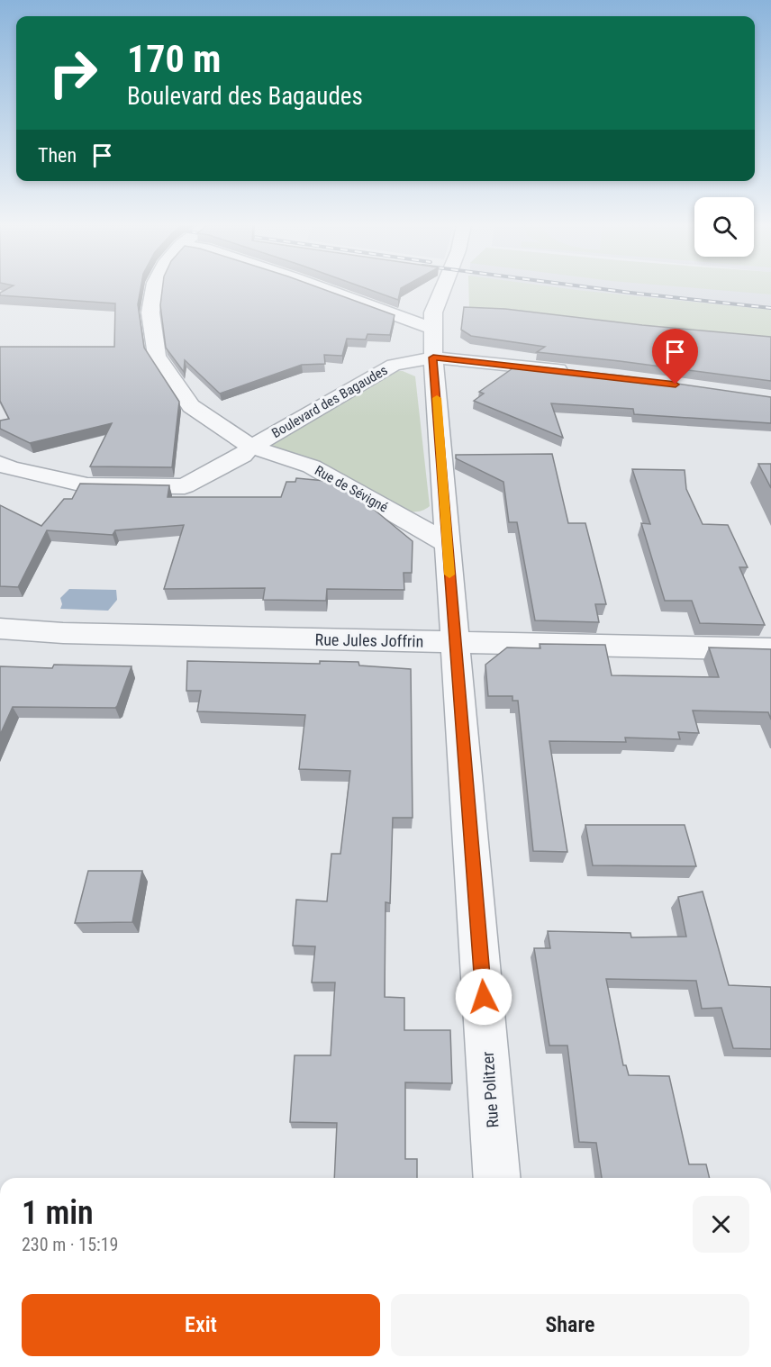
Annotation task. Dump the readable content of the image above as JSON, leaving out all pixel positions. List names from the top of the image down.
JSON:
{
  "streets": {
    "street": [
      "Boulevard des Bagaudes",
      "Rue de Sévigné",
      "Rue Jules Joffrin",
      "Rue Politzer"
    ]
  },
  "crossings": [
    ["Boulevard des Bagaudes", "Rue de Sévigné"],
    ["Boulevard des Bagaudes", "Rue Politzer"],
    ["Rue de Sévigné", "Rue Politzer"],
    ["Rue Jules Joffrin", "Rue Politzer"]
  ],
  "page": {
    "turn": ["170 m", "Boulevard des Bagaudes"],
    "then": "Then",
    "heading": ["1 min", "230 m · 15:19"],
    "buttons": ["Exit", "Share"]
  }
}
